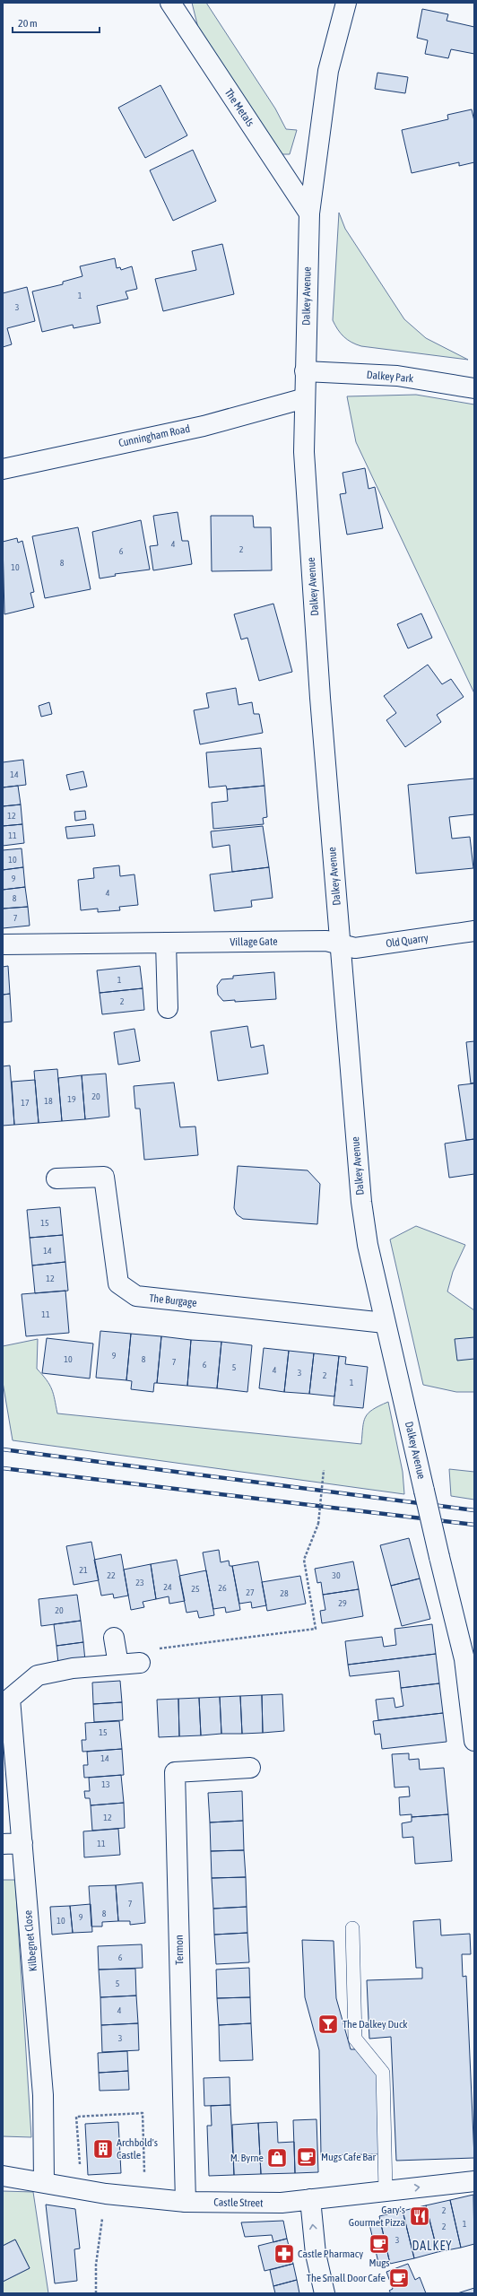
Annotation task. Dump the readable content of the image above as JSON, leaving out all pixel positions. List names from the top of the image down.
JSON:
{
  "streets": {
    "street": [
      "The Metals",
      "Dalkey Avenue",
      "Dalkey Park",
      "Cunningham Road",
      "Old Quarry",
      "Village Gate",
      "The Burgage",
      "Kilbegnet Close",
      "Termon",
      "Castle Street"
    ]
  },
  "crossings": [
    ["The Metals", "Dalkey Avenue"],
    ["Dalkey Avenue", "Dalkey Park"],
    ["Dalkey Avenue", "Cunningham Road"],
    ["Dalkey Avenue", "Old Quarry"],
    ["Dalkey Avenue", "Village Gate"],
    ["Dalkey Avenue", "The Burgage"],
    ["Old Quarry", "Village Gate"],
    ["Kilbegnet Close", "Castle Street"],
    ["Termon", "Castle Street"]
  ],
  "districts": ["DALKEY"],
  "places": {
    "bar": ["The Dalkey Duck"],
    "building": ["Archbold's Castle"],
    "cafe": ["Mugs Cafe Bar", "Mugs", "The Small Door Cafe"],
    "shop": ["M. Byrne"],
    "restaurant": ["Gary's Gourmet Pizza"],
    "pharmacy": ["Castle Pharmacy"]
  },
  "house_numbers": [
    "1",
    "3",
    "4",
    "2",
    "6",
    "8",
    "10",
    "14",
    "12",
    "11",
    "10",
    "9",
    "4",
    "8",
    "7",
    "1",
    "2",
    "20",
    "19",
    "18",
    "17",
    "15",
    "14",
    "12",
    "11",
    "9",
    "10",
    "8",
    "7",
    "6",
    "5",
    "4",
    "3",
    "2",
    "1",
    "21",
    "22",
    "30",
    "23",
    "24",
    "26",
    "25",
    "27",
    "28",
    "29",
    "20",
    "15",
    "14",
    "13",
    "12",
    "11",
    "7",
    "8",
    "9",
    "10",
    "6",
    "5",
    "4",
    "3",
    "2",
    "1",
    "2",
    "3"
  ],
  "scale_bar": "20 m"
}
